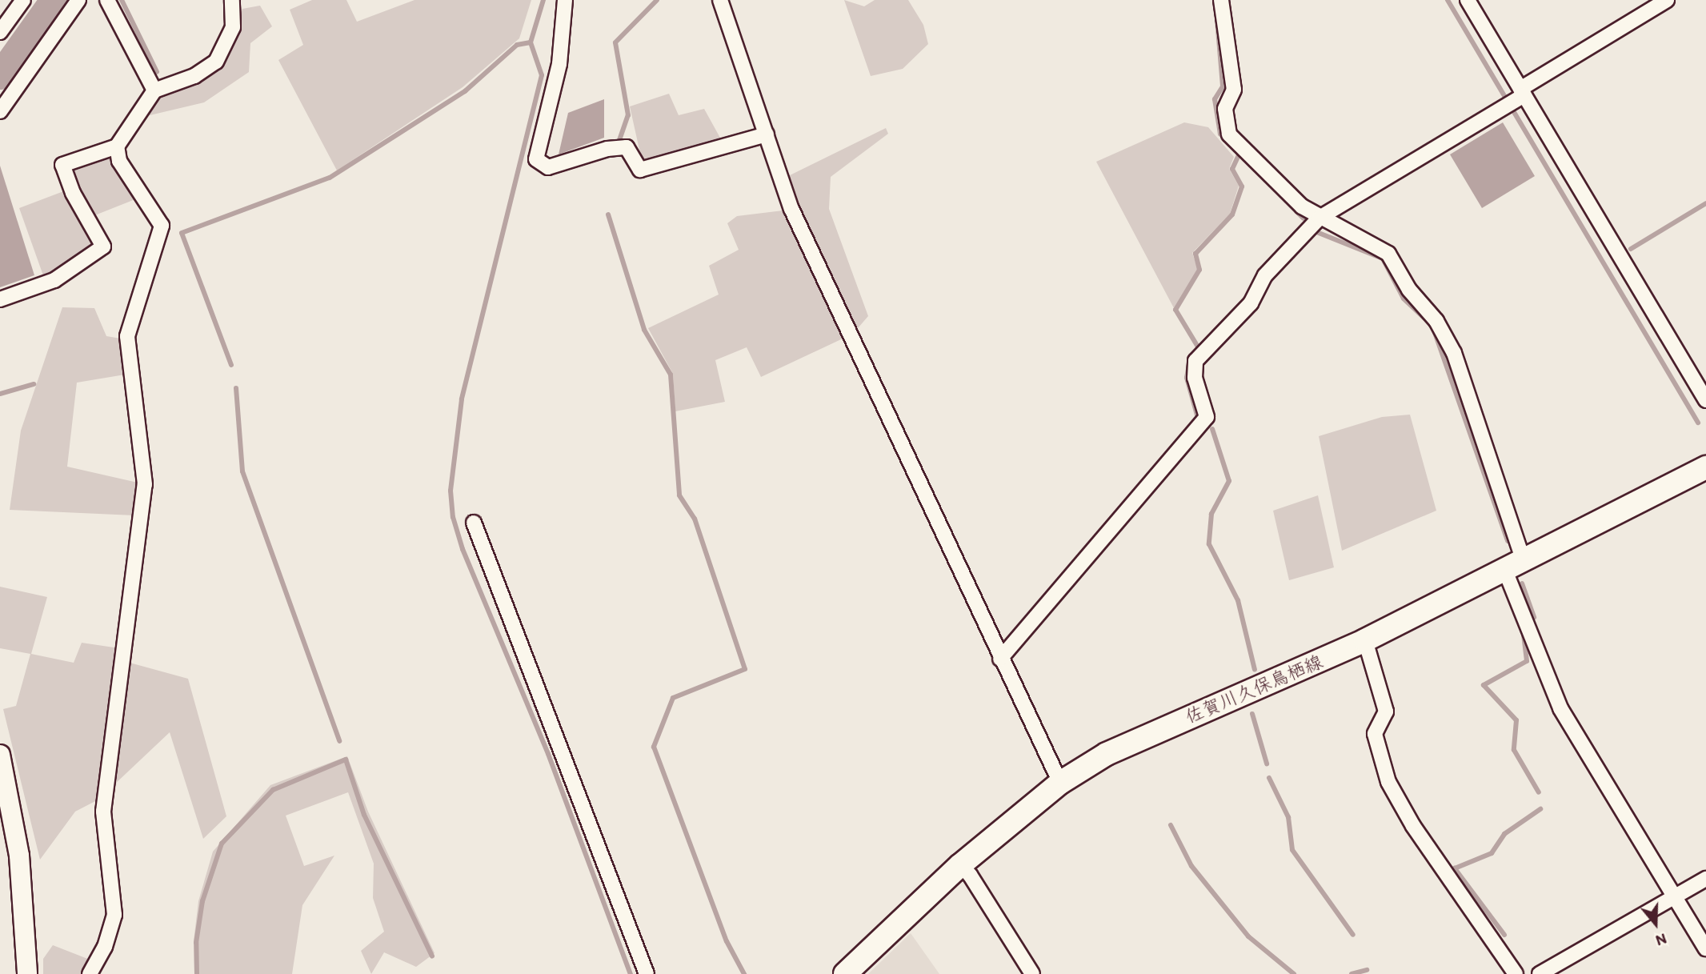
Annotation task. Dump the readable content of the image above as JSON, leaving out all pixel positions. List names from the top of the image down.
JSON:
{
  "streets": {
    "main road": ["佐賀川久保鳥栖線"]
  },
  "north": "bottom"
}
